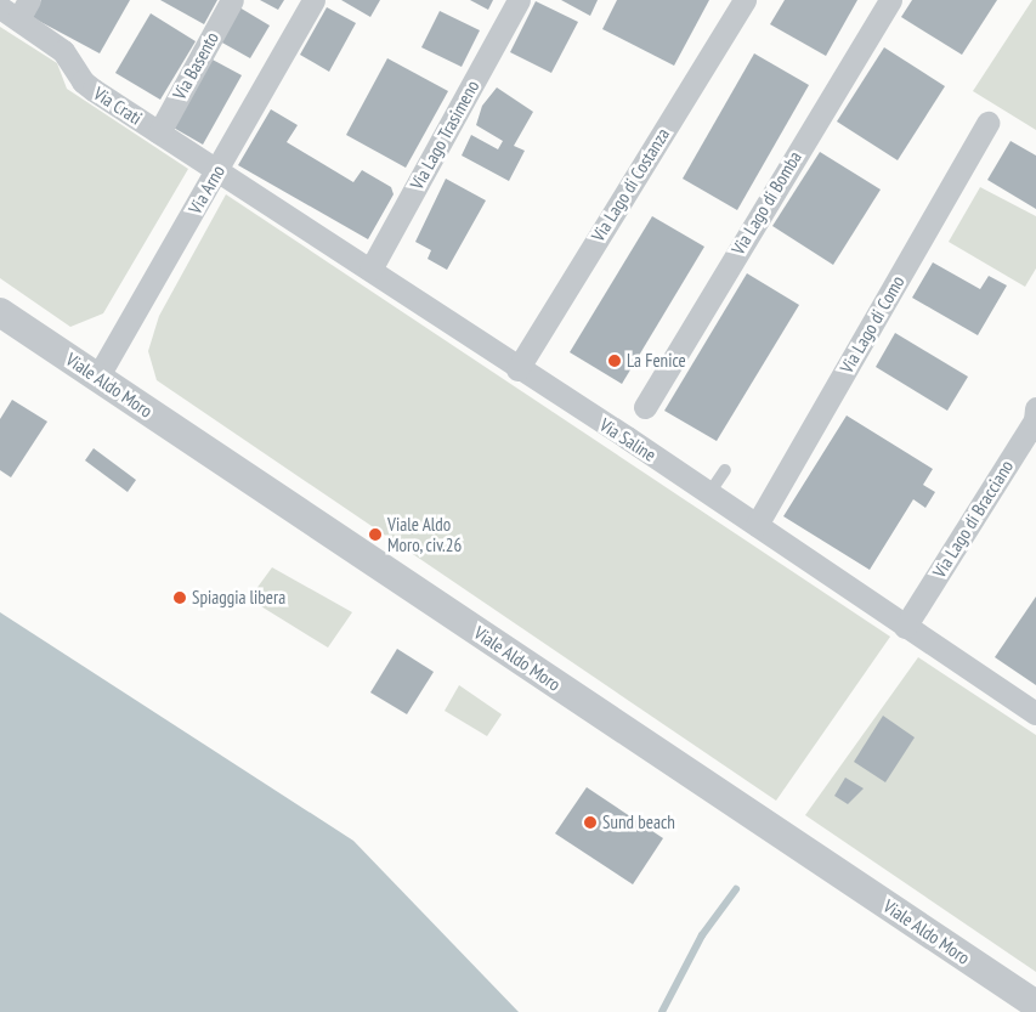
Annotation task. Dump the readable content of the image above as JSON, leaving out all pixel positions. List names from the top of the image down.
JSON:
{
  "streets": {
    "street": [
      "Via Basento",
      "Via Crati",
      "Via Lago Trasimeno",
      "Via Lago di Costanza",
      "Via Arno",
      "Via Lago di Bomba",
      "Via Lago di Como",
      "Viale Aldo Moro",
      "Via Saline",
      "Via Lago di Bracciano"
    ]
  },
  "crossings": [
    ["Via Basento", "Via Crati"],
    ["Via Crati", "Via Arno"],
    ["Via Crati", "Via Saline"],
    ["Via Lago Trasimeno", "Via Saline"],
    ["Via Lago di Costanza", "Via Saline"],
    ["Via Arno", "Viale Aldo Moro"],
    ["Via Arno", "Via Saline"],
    ["Via Lago di Como", "Via Saline"],
    ["Via Saline", "Via Lago di Bracciano"]
  ],
  "places": [
    "La Fenice",
    "Viale Aldo Moro, civ.26",
    "Spiaggia libera",
    "Sund beach"
  ]
}
